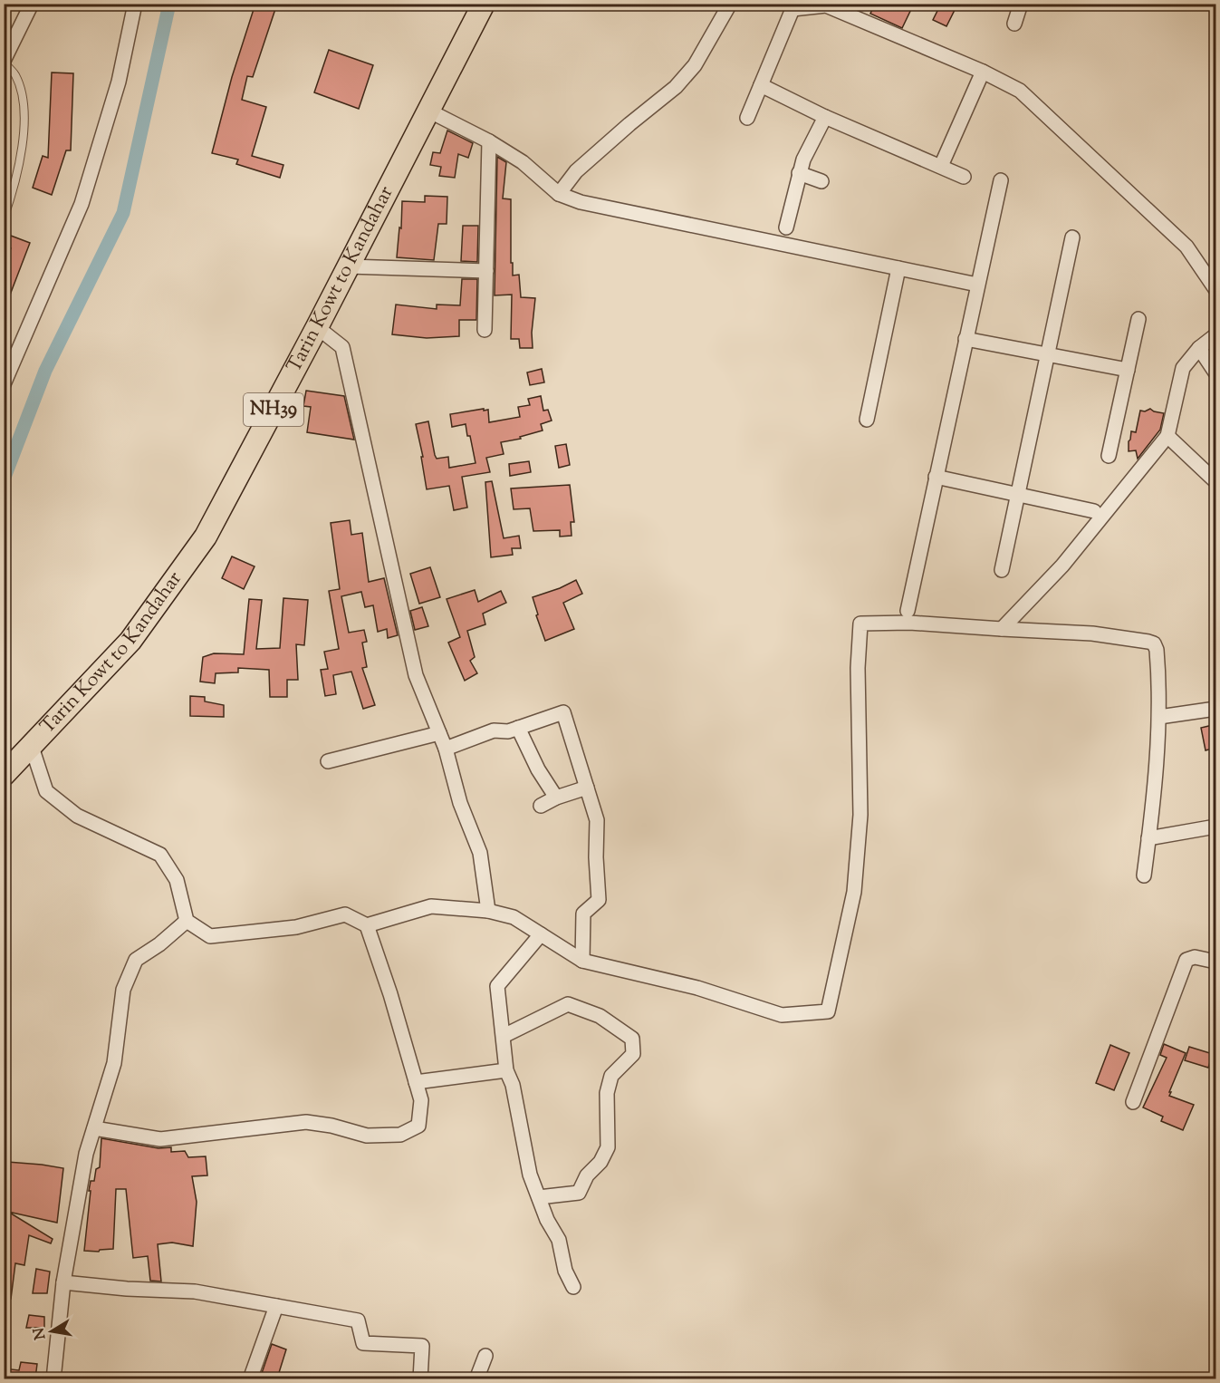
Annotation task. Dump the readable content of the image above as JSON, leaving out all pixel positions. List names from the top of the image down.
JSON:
{
  "streets": {
    "main road": ["Tarin Kowt to Kandahar", "NH39"]
  },
  "north": "left"
}
